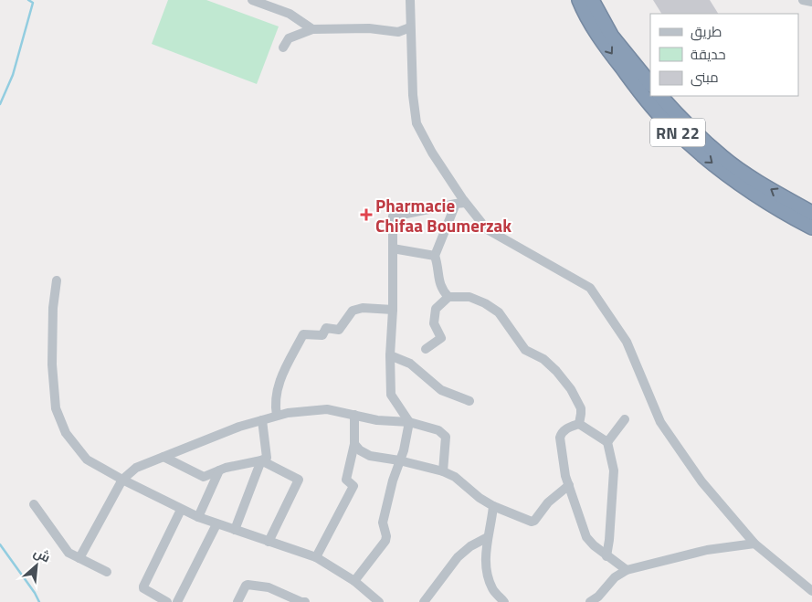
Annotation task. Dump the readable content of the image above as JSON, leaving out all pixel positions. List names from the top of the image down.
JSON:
{
  "streets": {
    "highway": ["RN 22"]
  },
  "places": {
    "health": ["Pharmacie Chifaa Boumerzak"]
  },
  "legend": ["طريق", "حديقة", "مبنى"],
  "north": "top right"
}
